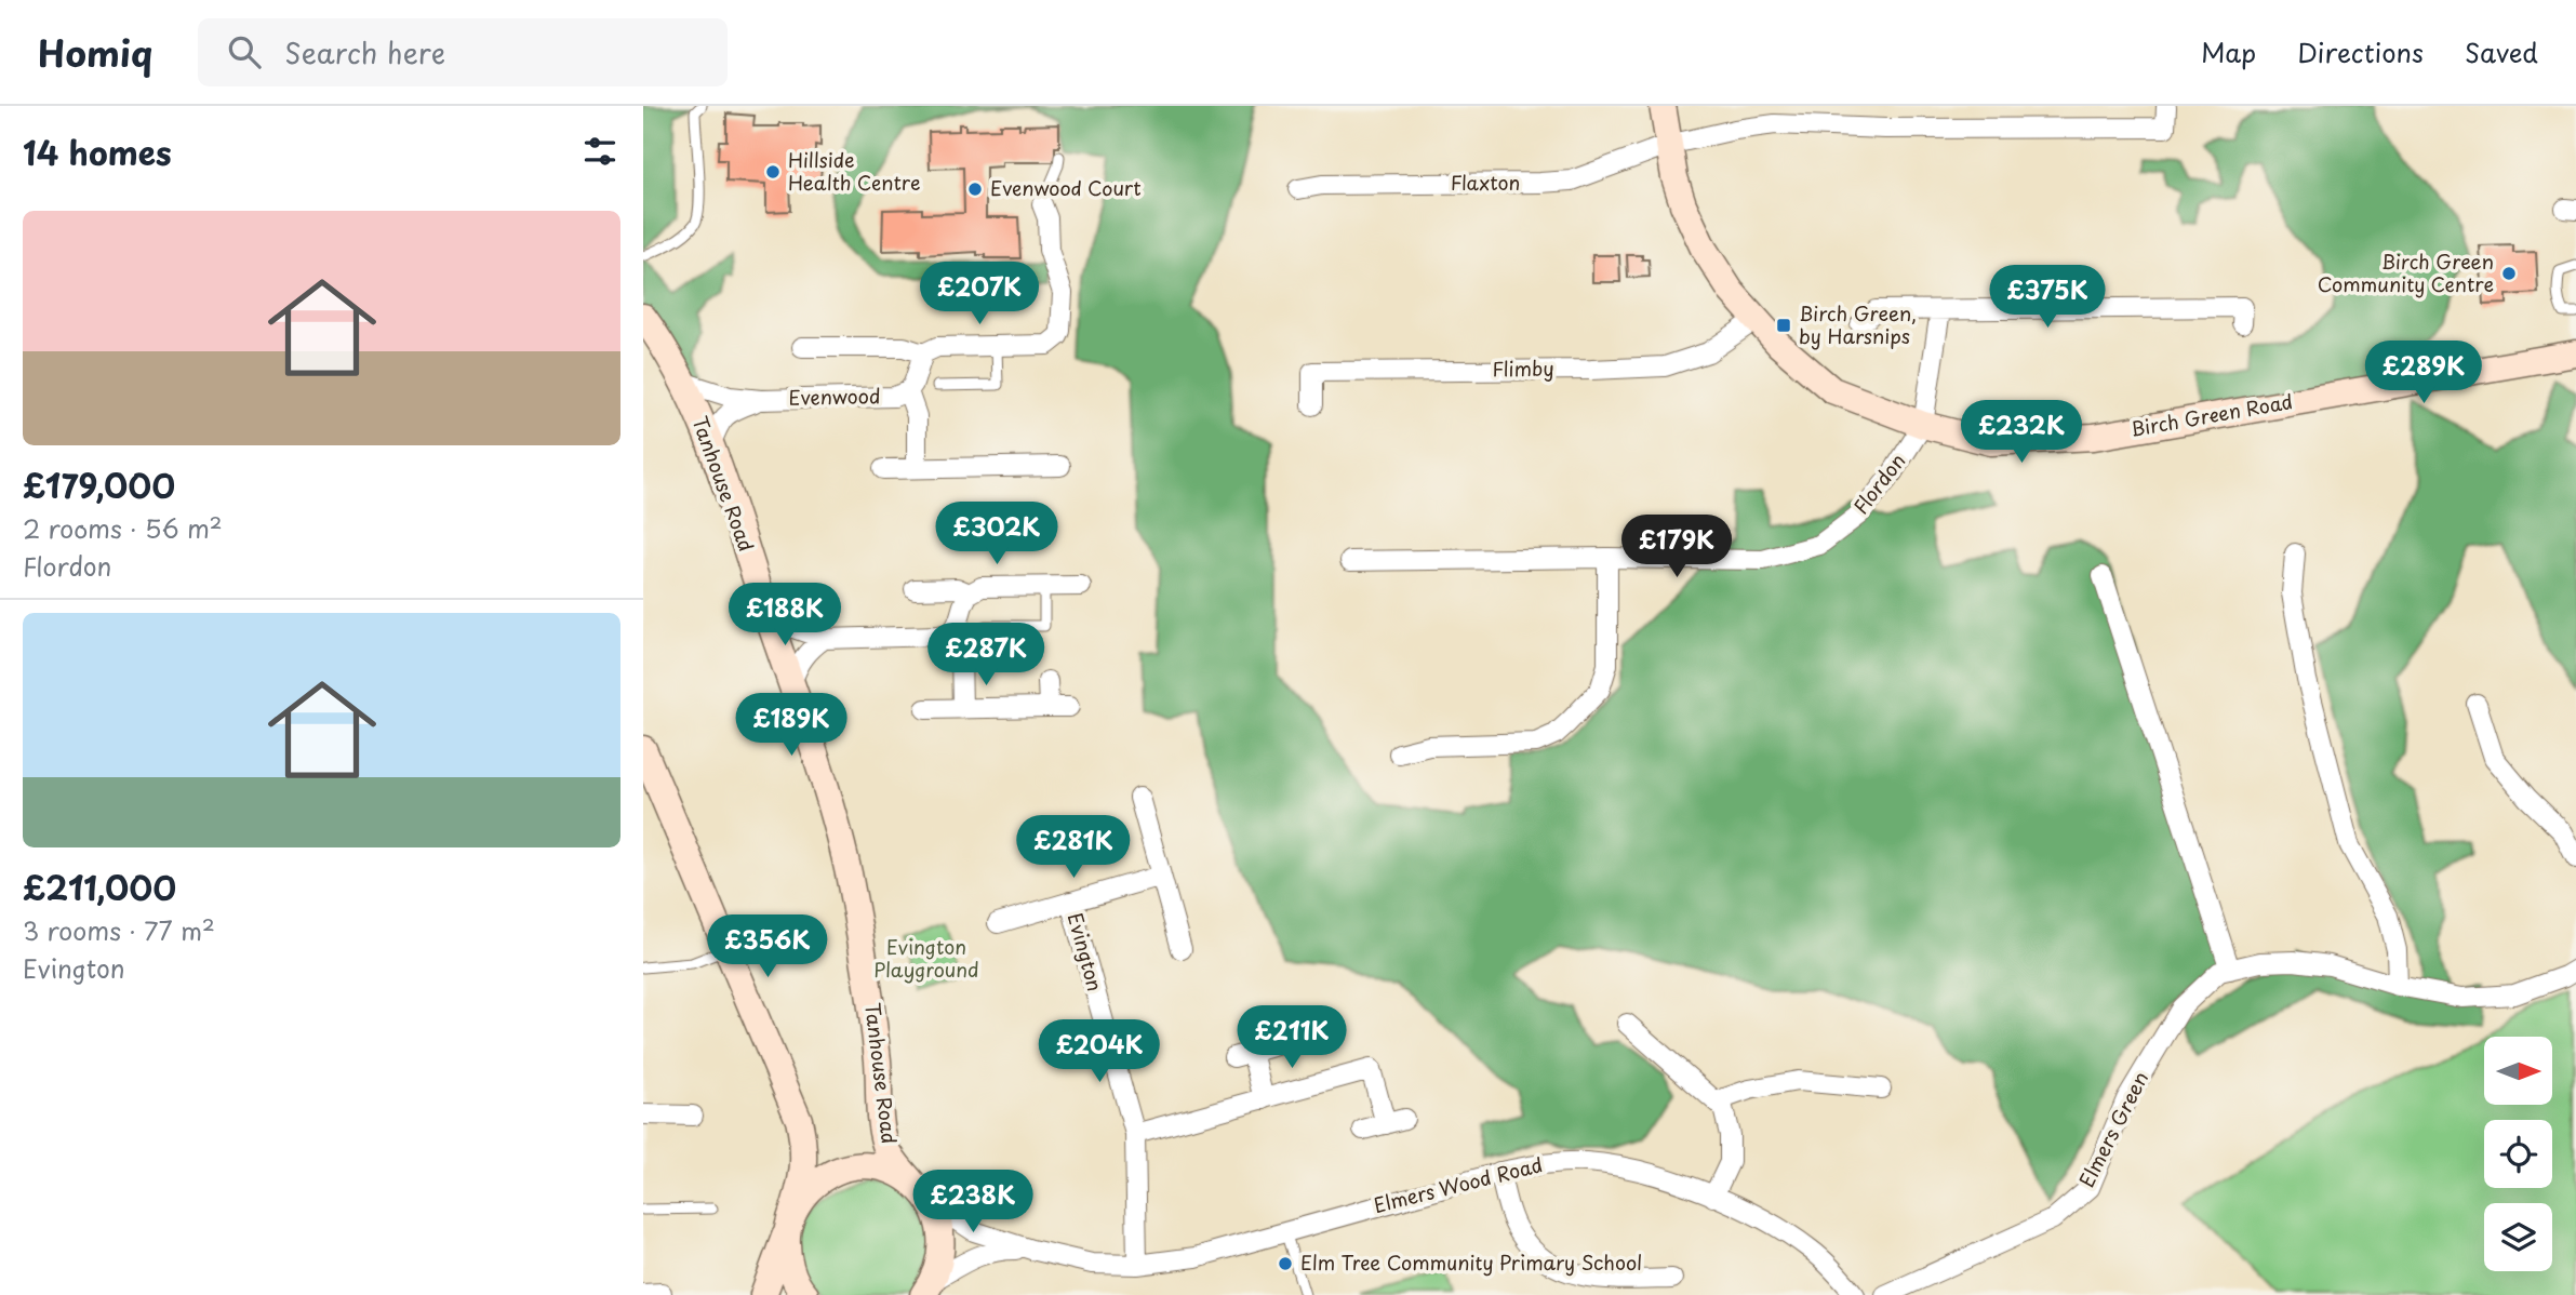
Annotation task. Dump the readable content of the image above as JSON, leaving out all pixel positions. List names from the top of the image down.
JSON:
{
  "streets": {
    "street": [
      "Flaxton",
      "Flimby",
      "Evenwood",
      "Birch Green Road",
      "Tanhouse Road",
      "Flordon",
      "Evington",
      "Elmers Green",
      "Elmers Wood Road"
    ]
  },
  "crossings": [
    ["Flaxton", "Birch Green Road"],
    ["Flimby", "Birch Green Road"],
    ["Evenwood", "Tanhouse Road"],
    ["Birch Green Road", "Flordon"],
    ["Tanhouse Road", "Elmers Wood Road"],
    ["Evington", "Elmers Wood Road"]
  ],
  "parks": ["Evington Playground"],
  "places": {
    "other": [
      "Hillside Health Centre",
      "Evenwood Court",
      "Birch Green Community Centre",
      "Elm Tree Community Primary School"
    ],
    "transit": ["Birch Green, by Harsnips"]
  },
  "north": "right",
  "page": {
    "header": "Homiq",
    "search": "Search here",
    "nav": ["Map", "Directions", "Saved"],
    "heading": "14 homes",
    "list": [
      {
        "name": "£179,000",
        "note": "2 rooms · 56 m² · Flordon"
      },
      {
        "name": "£211,000",
        "note": "3 rooms · 77 m² · Evington"
      }
    ],
    "price": [
      "£207K",
      "£375K",
      "£289K",
      "£232K",
      "£302K",
      "£179K",
      "£188K",
      "£287K",
      "£189K",
      "£281K",
      "£356K",
      "£211K",
      "£204K",
      "£238K"
    ]
  }
}
